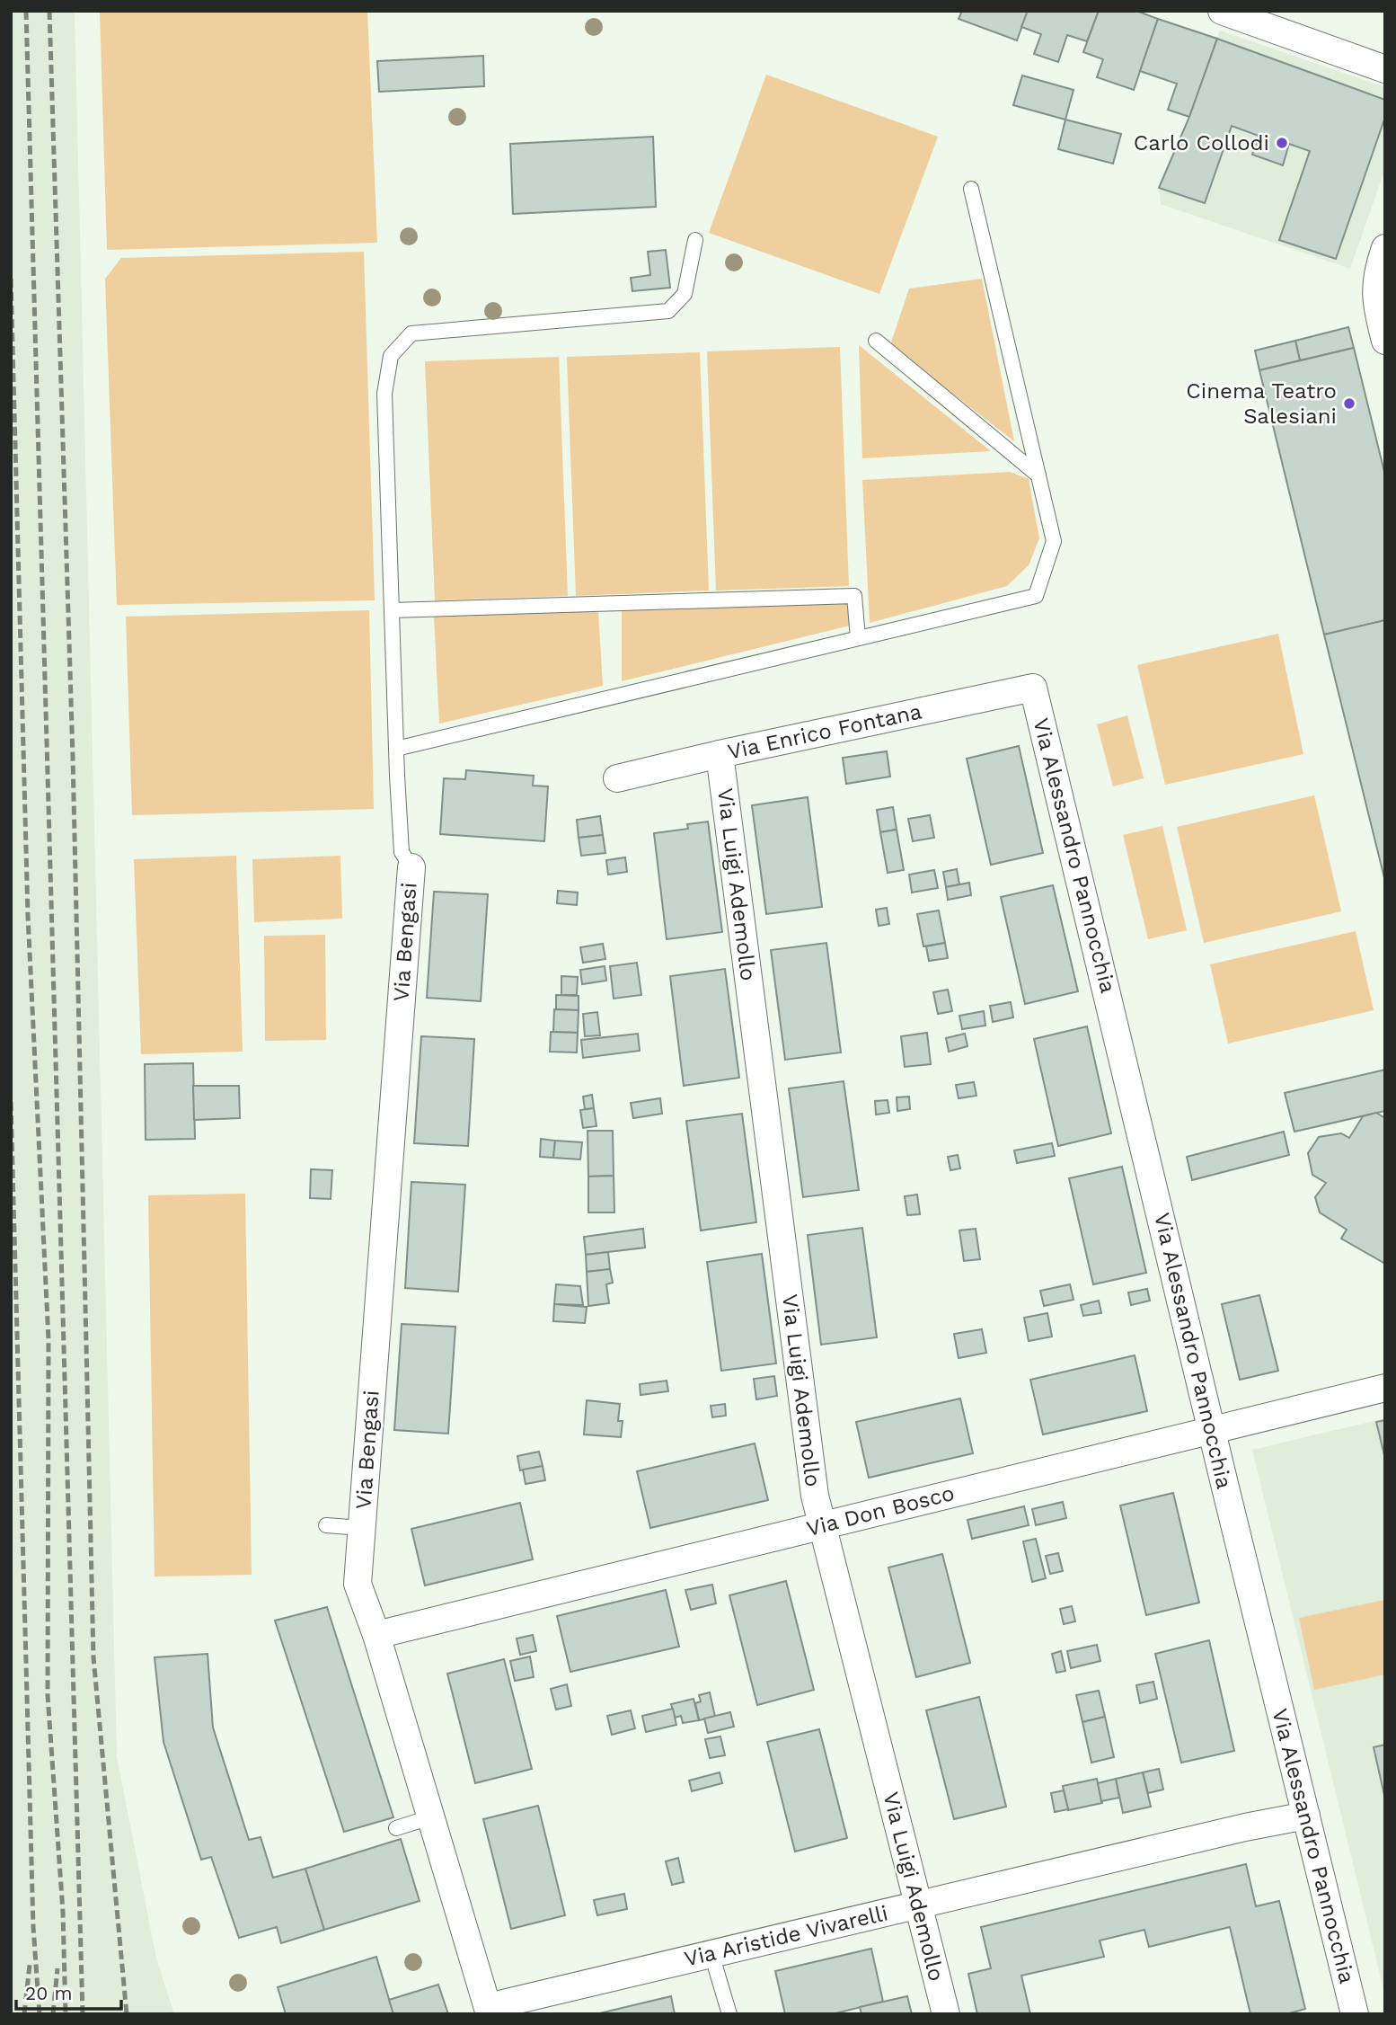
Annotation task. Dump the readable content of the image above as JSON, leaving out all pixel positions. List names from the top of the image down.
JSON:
{
  "streets": {
    "street": [
      "Via Enrico Fontana",
      "Via Alessandro Pannocchia",
      "Via Luigi Ademollo",
      "Via Bengasi",
      "Via Don Bosco",
      "Via Aristide Vivarelli"
    ]
  },
  "crossings": [
    ["Via Enrico Fontana", "Via Alessandro Pannocchia"],
    ["Via Enrico Fontana", "Via Luigi Ademollo"],
    ["Via Alessandro Pannocchia", "Via Don Bosco"],
    ["Via Alessandro Pannocchia", "Via Aristide Vivarelli"],
    ["Via Luigi Ademollo", "Via Don Bosco"],
    ["Via Luigi Ademollo", "Via Aristide Vivarelli"],
    ["Via Bengasi", "Via Don Bosco"],
    ["Via Bengasi", "Via Aristide Vivarelli"]
  ],
  "places": ["Carlo Collodi", "Cinema Teatro Salesiani"],
  "scale_bar": "20 m"
}
